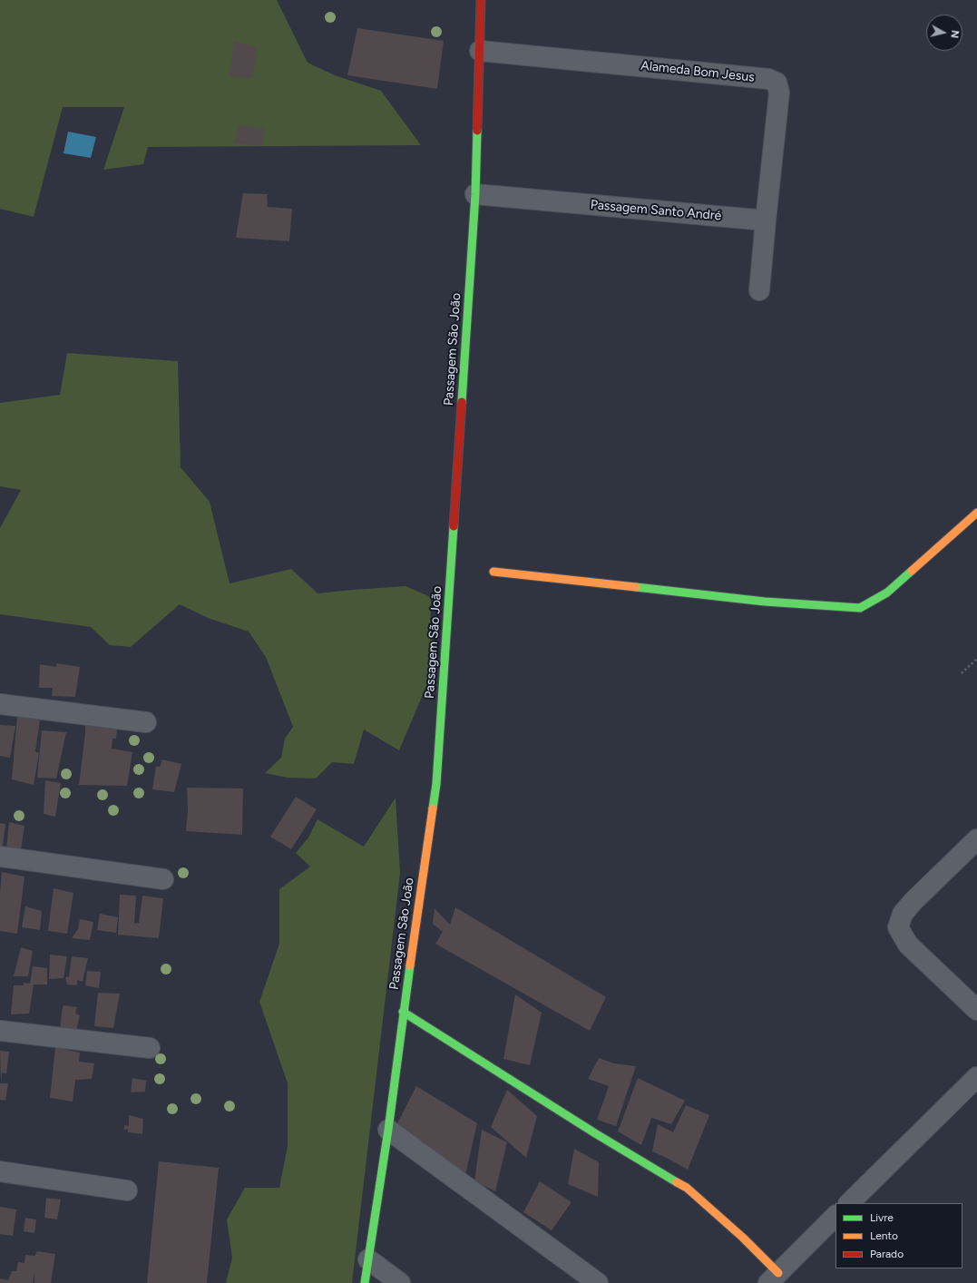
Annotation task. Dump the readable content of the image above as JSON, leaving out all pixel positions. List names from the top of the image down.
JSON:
{
  "streets": {
    "street": ["Alameda Bom Jesus", "Passagem Santo André", "Passagem São João"]
  },
  "crossings": [
    ["Alameda Bom Jesus", "Passagem Santo André"],
    ["Alameda Bom Jesus", "Passagem São João"],
    ["Passagem Santo André", "Passagem São João"]
  ],
  "legend": ["Livre", "Lento", "Parado"],
  "north": "right"
}
